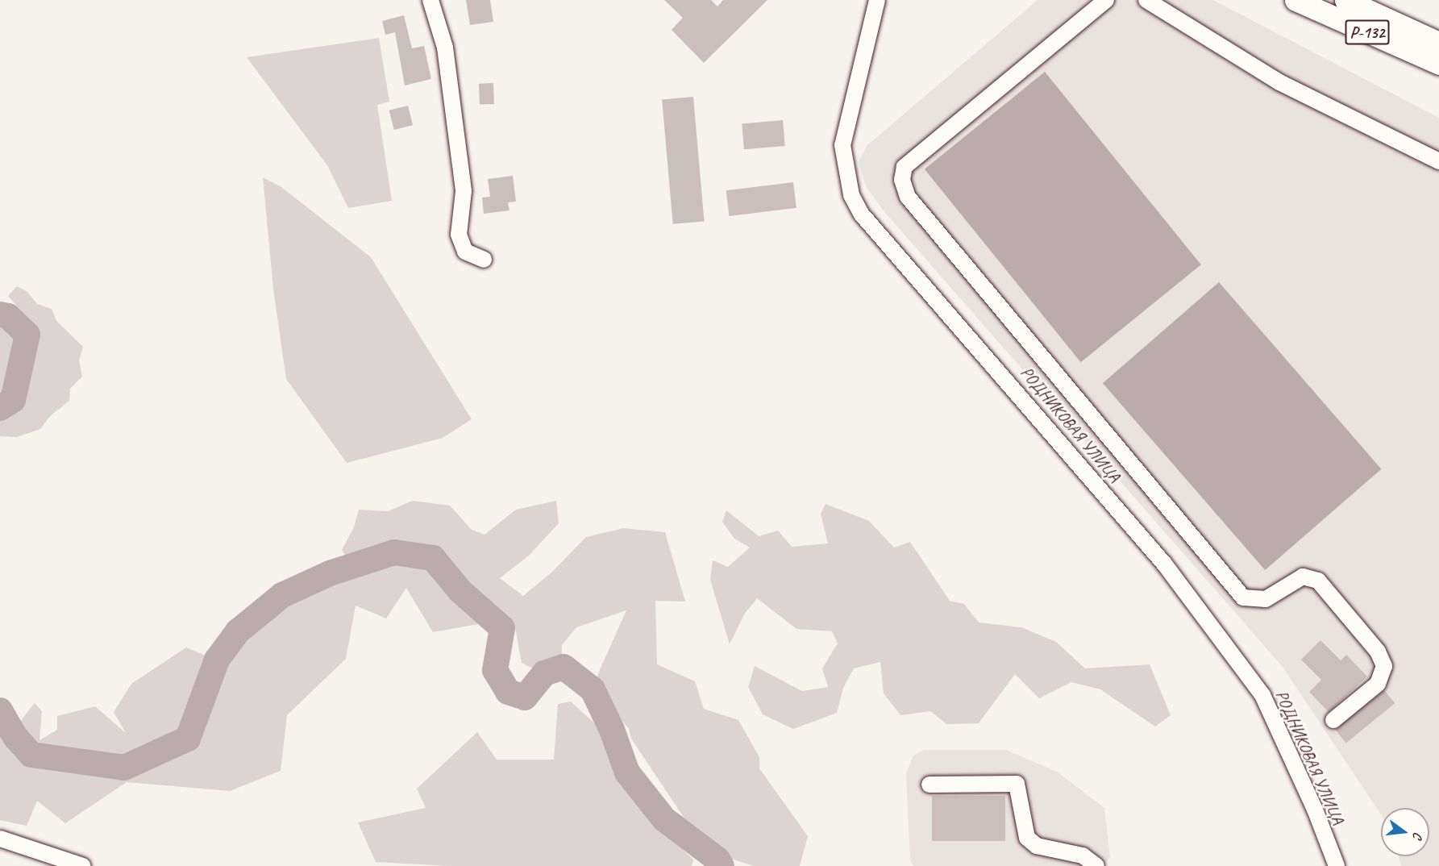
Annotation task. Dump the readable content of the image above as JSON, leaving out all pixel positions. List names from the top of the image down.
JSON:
{
  "streets": {
    "highway": ["Р-132"],
    "street": ["РОДНИКОВАЯ УЛИЦА"]
  },
  "north": "right"
}
